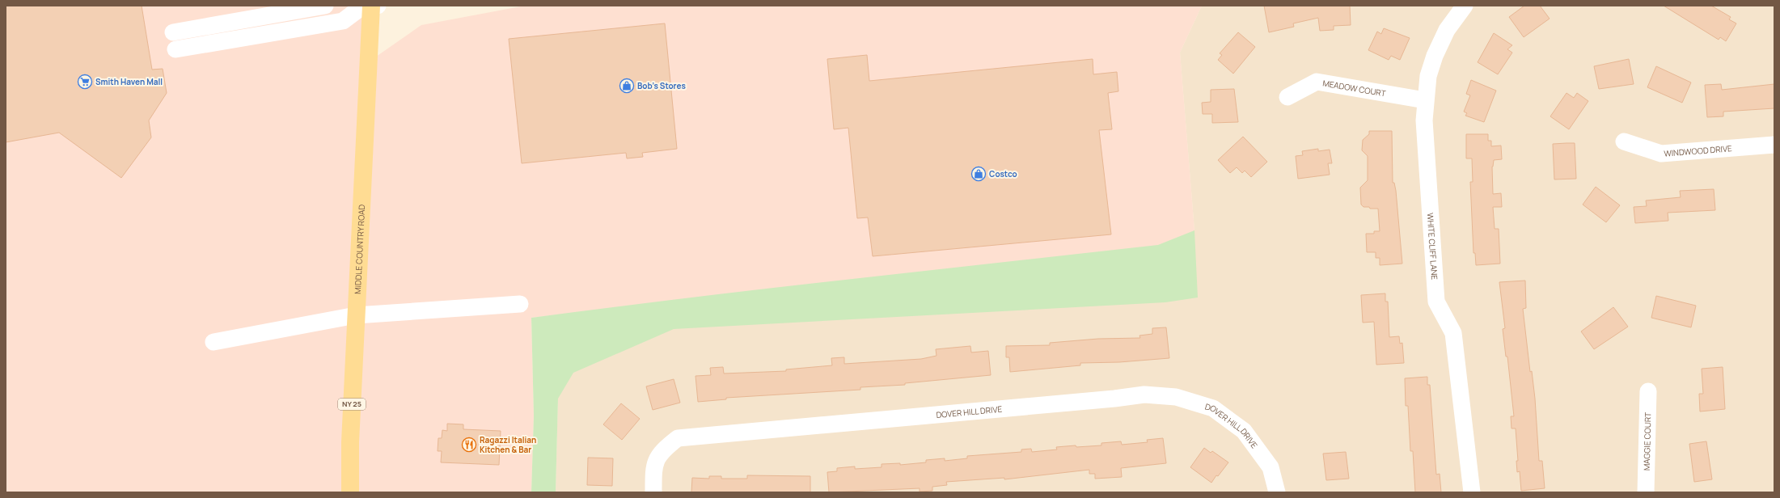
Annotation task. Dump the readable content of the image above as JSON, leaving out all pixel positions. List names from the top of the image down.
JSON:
{
  "streets": {
    "main road": ["MIDDLE COUNTRY ROAD", "NY 25"],
    "street": [
      "MEADOW COURT",
      "WINDWOOD DRIVE",
      "WHITE CLIFF LANE",
      "DOVER HILL DRIVE",
      "MAGGIE COURT"
    ]
  },
  "crossings": [
    ["MEADOW COURT", "WHITE CLIFF LANE"]
  ],
  "places": {
    "supermarket": ["Smith Haven Mall"],
    "shop": ["Bob's Stores", "Costco"],
    "restaurant": ["Ragazzi Italian Kitchen & Bar"]
  }
}
